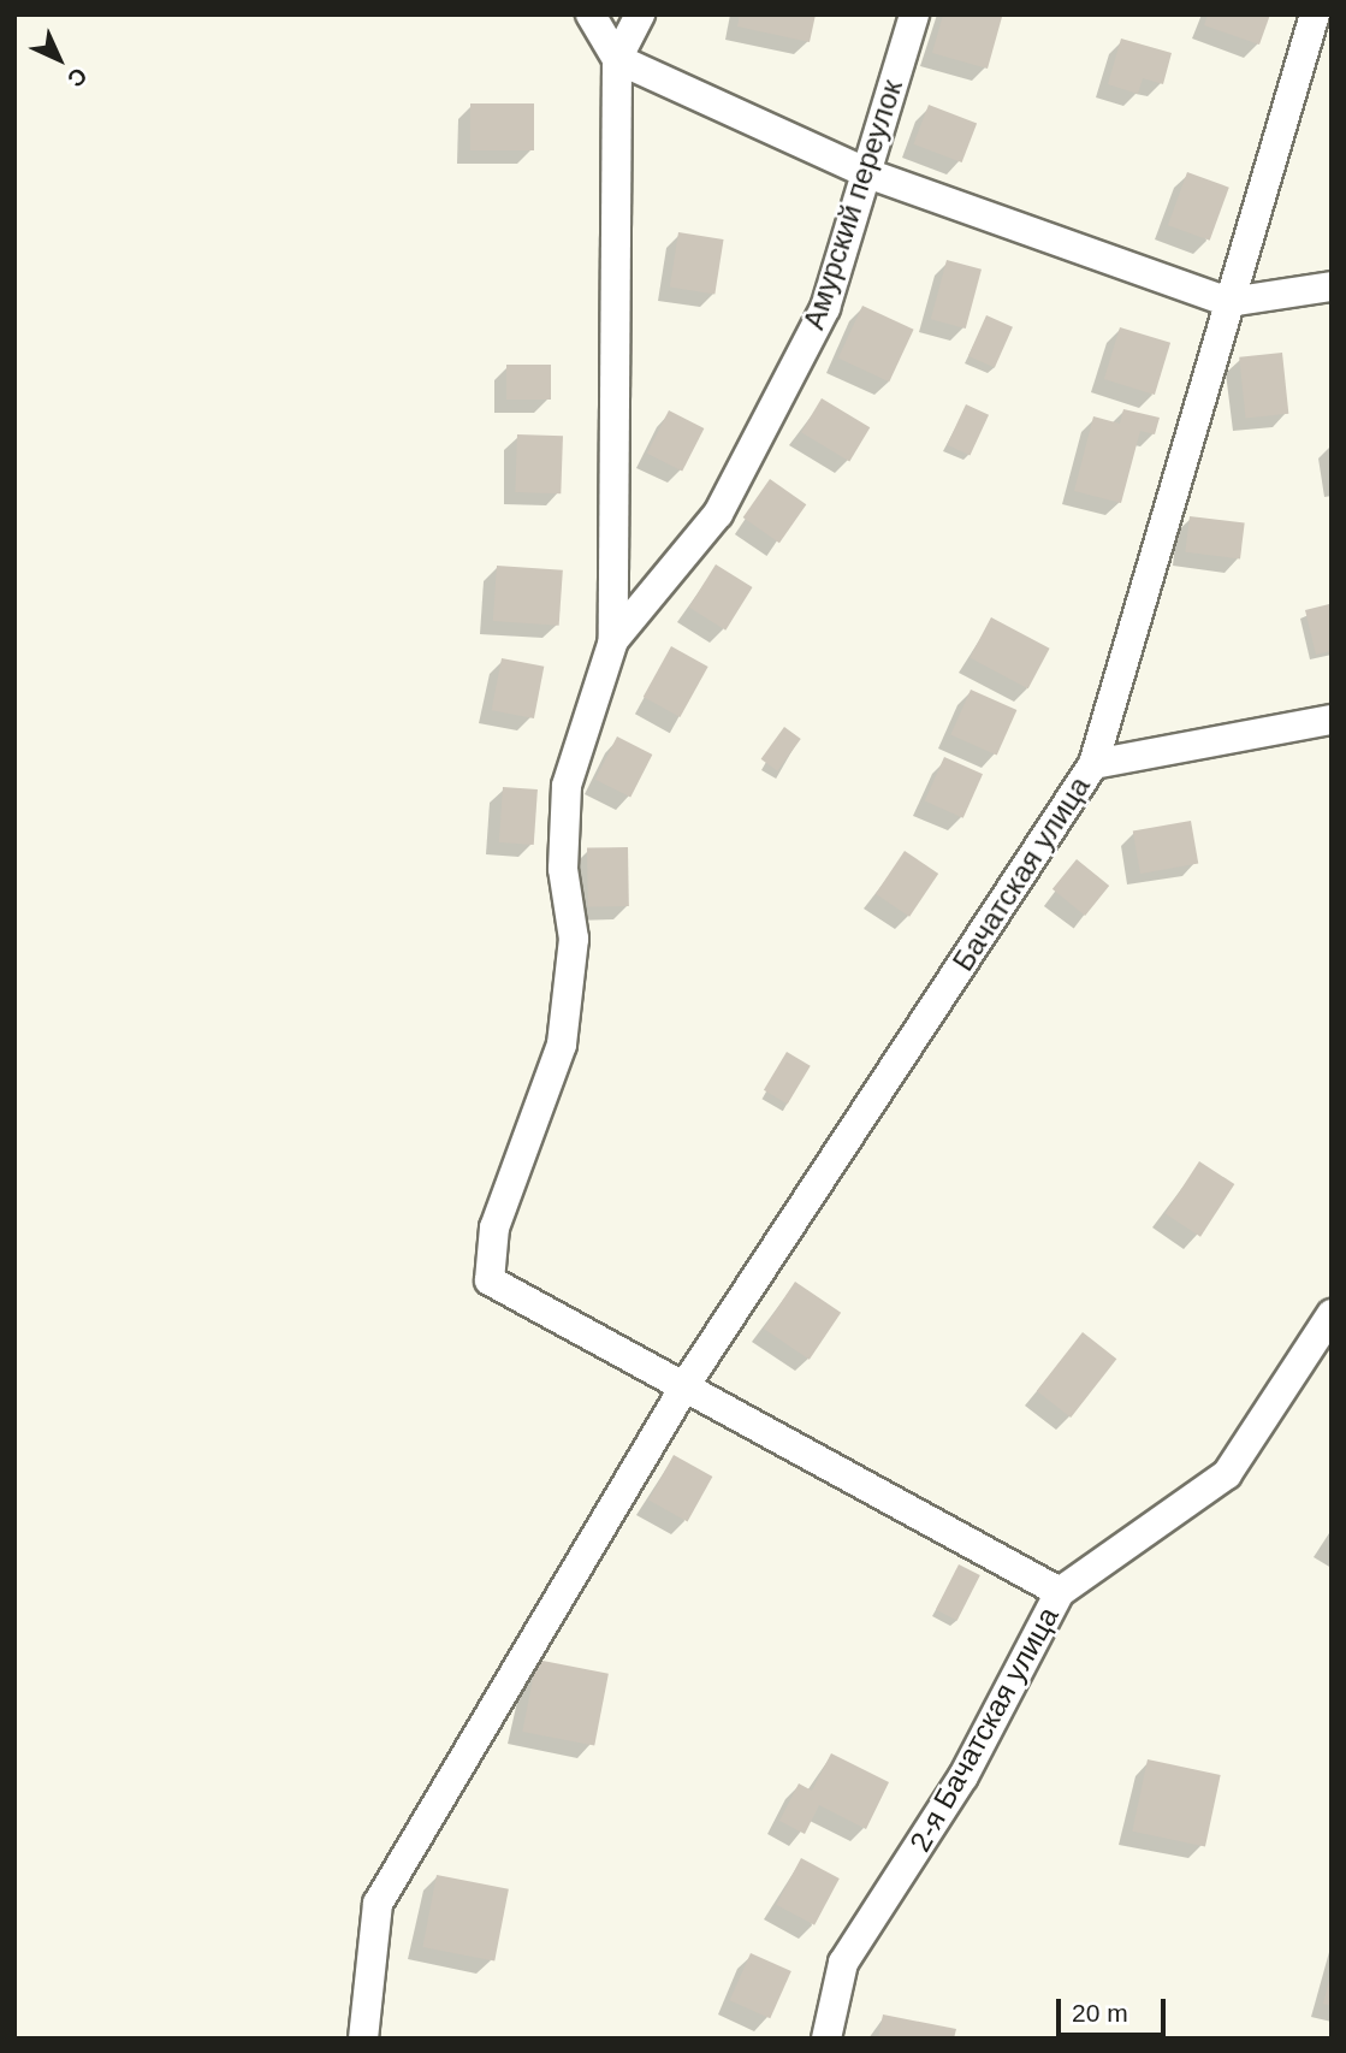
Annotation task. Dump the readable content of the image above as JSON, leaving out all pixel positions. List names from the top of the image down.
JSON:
{
  "streets": {
    "street": ["Амурский переулок", "Бачатская улица", "2-я Бачатская улица"]
  },
  "scale_bar": "20 m",
  "north": "bottom right"
}
